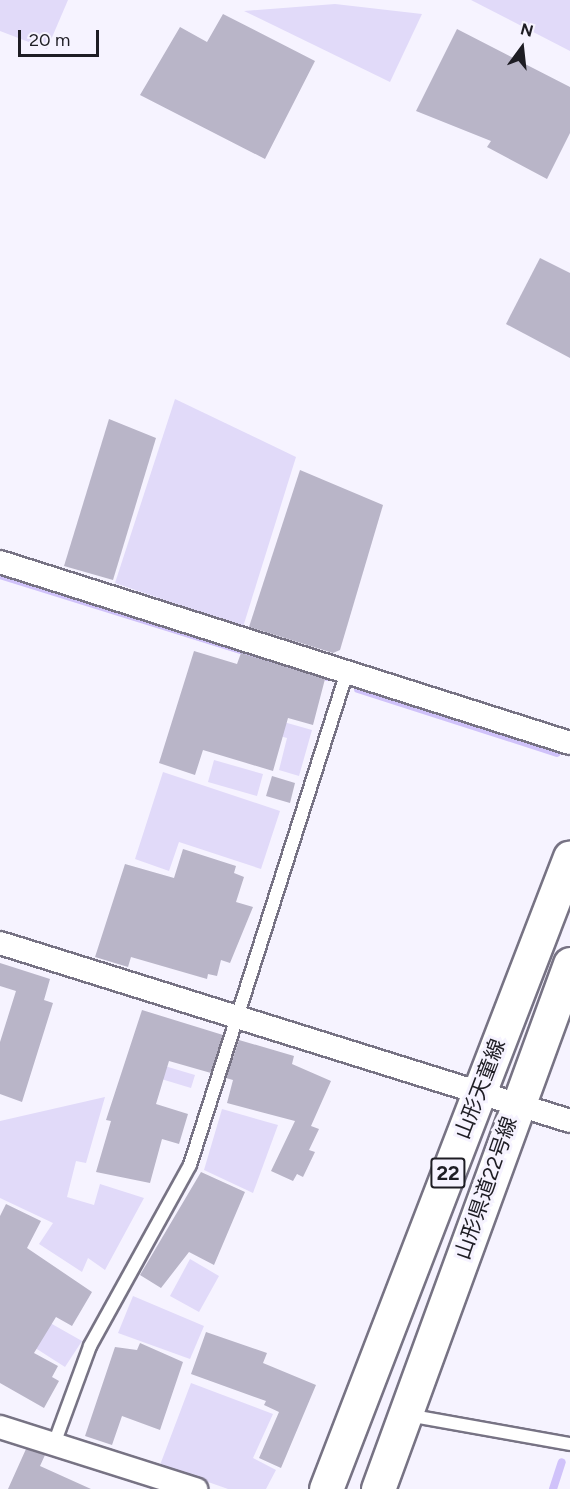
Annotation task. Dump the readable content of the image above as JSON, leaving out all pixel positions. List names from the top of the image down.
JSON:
{
  "streets": {
    "main road": ["山形天童線", "22", "山形県道22号線"]
  },
  "crossings": [
    ["22", "山形県道22号線"]
  ],
  "scale_bar": "20 m",
  "north": "top"
}
